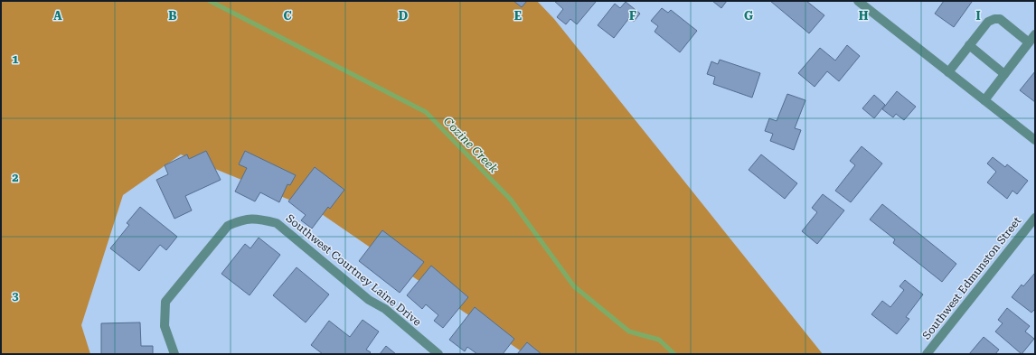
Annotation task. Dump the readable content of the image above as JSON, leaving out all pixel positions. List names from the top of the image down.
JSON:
{
  "streets": {
    "street": ["Southwest Courtney Laine Drive", "Southwest Edmunston Street"]
  },
  "water": ["Cozine Creek"],
  "grid": {
    "columns": [
      "A",
      "B",
      "C",
      "D",
      "E",
      "F",
      "G",
      "H",
      "I"
    ],
    "rows": ["1", "2", "3"]
  }
}
